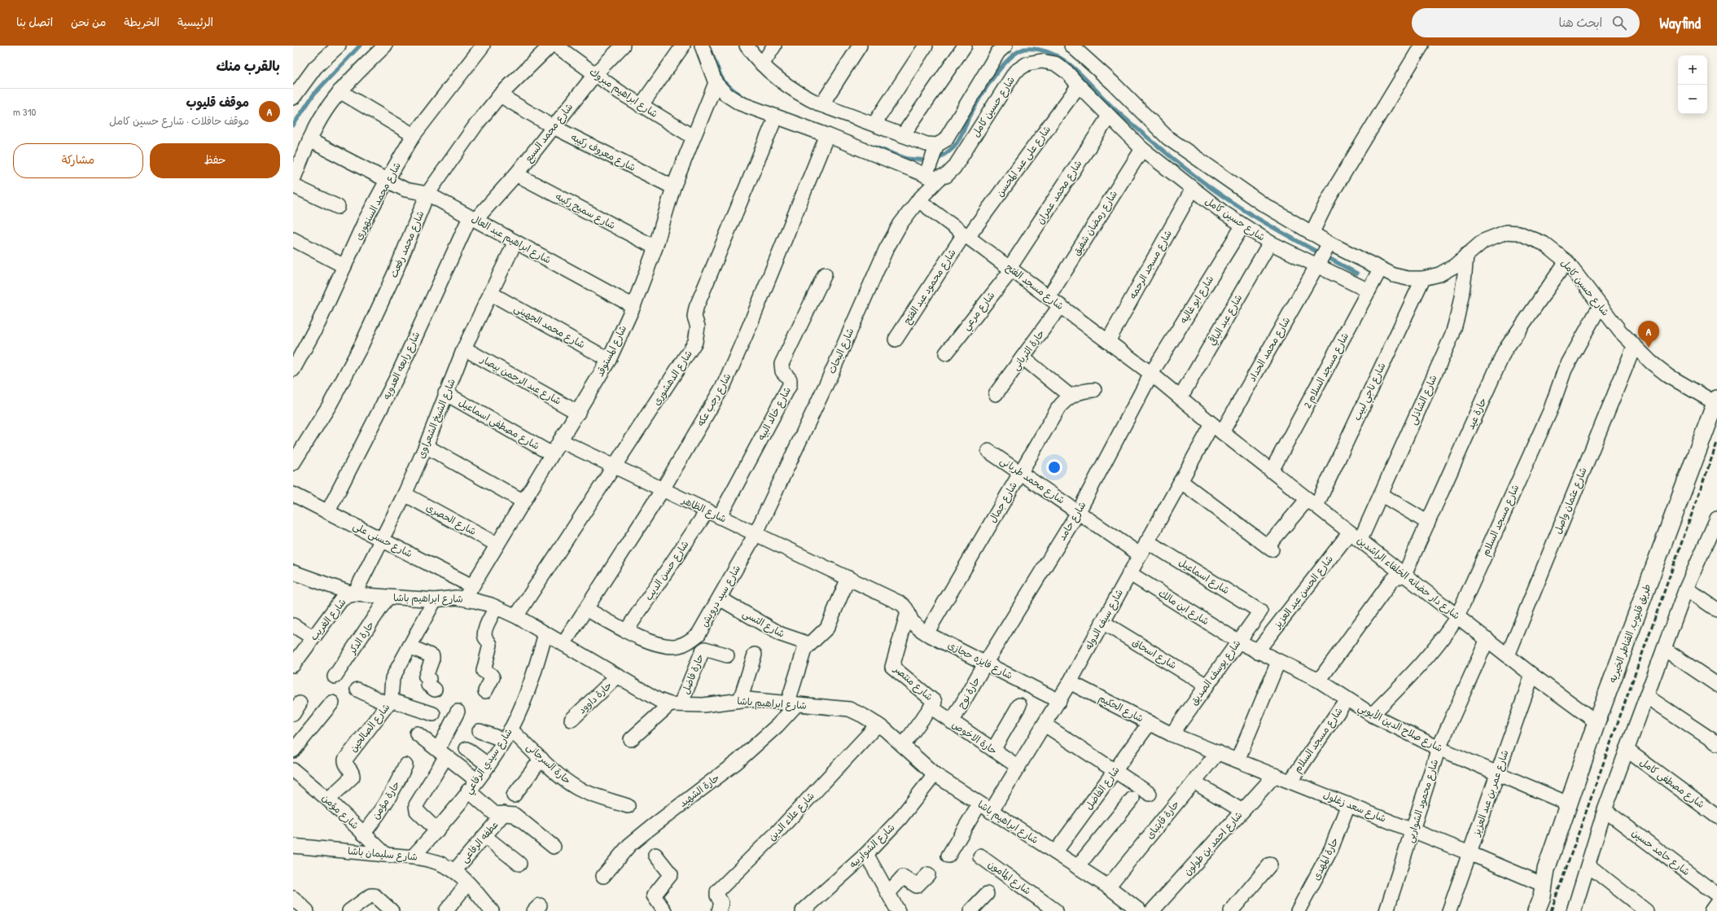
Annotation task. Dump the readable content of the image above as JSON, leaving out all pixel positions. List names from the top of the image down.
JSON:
{
  "streets": {
    "main road": ["طريق قليوب, القناطر الخيريه"],
    "street": [
      "شارع ابراهيم مبروك",
      "شارع حسين كامل",
      "شارع محمد السبع",
      "شارع معروف ركيبه",
      "شارع على عبد المحسن",
      "شارع محمد عمران",
      "شارع محمد السنهورى",
      "شارع سميح ركيبه",
      "شارع رمضان شفيق",
      "شارع ابراهيم عبد العال",
      "شارع محمد رفعت",
      "شارع مسجد الرحمه",
      "شارع محمود عبد الفتح",
      "شارع مسجد الفتح",
      "شارع ابو غاليه",
      "شارع مرعي",
      "شارع عبد الباقي",
      "شارع محمد الجهينى",
      "شارع محمد الحداد",
      "حارة التربانى",
      "شارع المستوقد",
      "شارع البحات",
      "شارع رابعه العدويه",
      "شارع مسجد السلام 2",
      "شارع الدهشورى",
      "شارع عبد الرحمن بيصار",
      "شارع ناجي لبيب",
      "شارع رجب عكه",
      "شارع الشاذلى",
      "شارع خالد البيه",
      "حارة عيد",
      "شارع الشيخ الشعراوى",
      "شارع مصطفى اسماعيل",
      "شارع محمد طربانى",
      "شارع عثمان واصل",
      "شارع جمال",
      "شارع الظاهر",
      "شارع الحصرى",
      "شارع مسجد السلام",
      "شارع حامد",
      "شارع حسنى على",
      "شارع حسن الديب",
      "شارع اسماعيل",
      "شارع دار حضانه الخلفاء الراشدين",
      "شارع الحسن عبد العزيز",
      "شارع سيد درويش",
      "شارع ابراهيم باشا",
      "شارع ابن مالك",
      "شارع الغريب",
      "شارع سيف الدوله",
      "شارع التسى",
      "حارة الدكر",
      "شارع اسحاق",
      "شارع فايزه حجازى",
      "شارع يوسف الصديق",
      "حارة فاضل",
      "شارع منتصر",
      "حارة نوح",
      "حارة داوود",
      "شارع الحكيم",
      "شارع الصالحين",
      "شارع صلاح الدين الأيوبي",
      "حارة الاخوص",
      "شارع سيدي الرفاعي",
      "حارة السرجانى",
      "شارع مصطفى كامل",
      "شارع الفاضل",
      "حارة الشهيد",
      "شارع عمر بن عبد العزيز",
      "حارة مؤمن",
      "شارع محمود الشواربى",
      "شارع سعد زغلول",
      "شارع مؤمن",
      "شارع علاء الدين",
      "حارة قايتباى",
      "عطفه الرفاعى",
      "شارع احمد بن طولون",
      "شارع الشواربيه",
      "شارع حامد حسين",
      "شارع سليمان باشا",
      "حارة المهدى",
      "شارع المأمون"
    ]
  },
  "crossings": [
    ["شارع ابراهيم مبروك", "شارع محمد السبع"],
    ["شارع ابراهيم مبروك", "شارع المستوقد"],
    ["شارع حسين كامل", "شارع على عبد المحسن"],
    ["شارع حسين كامل", "شارع محمد عمران"],
    ["شارع حسين كامل", "شارع رمضان شفيق"],
    ["شارع حسين كامل", "شارع مسجد الرحمه"],
    ["شارع حسين كامل", "شارع ابو غاليه"],
    ["شارع حسين كامل", "شارع عبد الباقي"],
    ["شارع حسين كامل", "شارع محمد الحداد"],
    ["شارع حسين كامل", "شارع البحات"],
    ["شارع حسين كامل", "شارع مسجد السلام 2"],
    ["شارع حسين كامل", "شارع ناجي لبيب"],
    ["شارع حسين كامل", "شارع الشاذلى"],
    ["شارع حسين كامل", "حارة عيد"],
    ["شارع حسين كامل", "شارع عثمان واصل"],
    ["شارع حسين كامل", "شارع مسجد السلام"],
    ["شارع حسين كامل", "طريق قليوب, القناطر الخيريه"],
    ["شارع محمد السبع", "شارع معروف ركيبه"],
    ["شارع محمد السبع", "شارع سميح ركيبه"],
    ["شارع محمد السبع", "شارع ابراهيم عبد العال"],
    ["شارع محمد السبع", "شارع رابعه العدويه"],
    ["شارع معروف ركيبه", "شارع محمد رفعت"],
    ["شارع معروف ركيبه", "شارع المستوقد"],
    ["شارع على عبد المحسن", "شارع محمود عبد الفتح"],
    ["شارع على عبد المحسن", "شارع مسجد الفتح"],
    ["شارع محمد عمران", "شارع مسجد الفتح"],
    ["شارع محمد عمران", "شارع مرعي"],
    ["شارع محمد السنهورى", "شارع ابراهيم عبد العال"],
    ["شارع سميح ركيبه", "شارع المستوقد"],
    ["شارع رمضان شفيق", "شارع مسجد الفتح"],
    ["شارع ابراهيم عبد العال", "شارع محمد رفعت"],
    ["شارع ابراهيم عبد العال", "شارع المستوقد"],
    ["شارع ابراهيم عبد العال", "شارع رابعه العدويه"],
    ["شارع ابراهيم عبد العال", "شارع الشيخ الشعراوى"],
    ["شارع مسجد الرحمه", "شارع مسجد الفتح"],
    ["شارع محمود عبد الفتح", "شارع مسجد الفتح"],
    ["شارع مسجد الفتح", "شارع ابو غاليه"],
    ["شارع مسجد الفتح", "شارع مرعي"],
    ["شارع مسجد الفتح", "شارع عبد الباقي"],
    ["شارع مسجد الفتح", "حارة التربانى"],
    ["شارع مسجد الفتح", "شارع البحات"],
    ["شارع مسجد الفتح", "شارع حامد"],
    ["شارع مسجد الفتح", "شارع دار حضانه الخلفاء الراشدين"],
    ["شارع ابو غاليه", "شارع حامد"],
    ["شارع عبد الباقي", "شارع دار حضانه الخلفاء الراشدين"],
    ["شارع محمد الجهينى", "شارع المستوقد"],
    ["شارع محمد الجهينى", "شارع الشيخ الشعراوى"],
    ["شارع محمد الحداد", "شارع دار حضانه الخلفاء الراشدين"],
    ["شارع محمد الحداد", "شارع سيف الدوله"],
    ["شارع المستوقد", "شارع عبد الرحمن بيصار"],
    ["شارع المستوقد", "شارع مصطفى اسماعيل"],
    ["شارع المستوقد", "شارع الظاهر"],
    ["شارع المستوقد", "شارع الحصرى"],
    ["شارع المستوقد", "شارع حسنى على"],
    ["شارع المستوقد", "شارع ابراهيم باشا"],
    ["شارع البحات", "شارع الظاهر"],
    ["شارع البحات", "شارع سيد درويش"],
    ["شارع رابعه العدويه", "شارع حسنى على"],
    ["شارع مسجد السلام 2", "شارع دار حضانه الخلفاء الراشدين"],
    ["شارع الدهشورى", "شارع الظاهر"],
    ["شارع الدهشورى", "شارع ابراهيم باشا"],
    ["شارع عبد الرحمن بيصار", "شارع الشيخ الشعراوى"],
    ["شارع ناجي لبيب", "شارع دار حضانه الخلفاء الراشدين"],
    ["شارع ناجي لبيب", "شارع سيف الدوله"],
    ["شارع رجب عكه", "شارع الظاهر"],
    ["شارع رجب عكه", "شارع سيد درويش"],
    ["شارع رجب عكه", "شارع ابراهيم باشا"],
    ["شارع الشاذلى", "شارع دار حضانه الخلفاء الراشدين"],
    ["شارع الشاذلى", "شارع الحسن عبد العزيز"],
    ["شارع خالد البيه", "شارع الظاهر"],
    ["شارع خالد البيه", "شارع حسن الديب"],
    ["حارة عيد", "شارع دار حضانه الخلفاء الراشدين"],
    ["شارع الشيخ الشعراوى", "شارع مصطفى اسماعيل"],
    ["شارع الشيخ الشعراوى", "شارع الحصرى"],
    ["شارع الشيخ الشعراوى", "شارع حسنى على"],
    ["شارع الشيخ الشعراوى", "شارع ابراهيم باشا"],
    ["شارع الشيخ الشعراوى", "شارع الغريب"],
    ["شارع محمد طربانى", "شارع جمال"],
    ["شارع محمد طربانى", "شارع حامد"],
    ["شارع محمد طربانى", "شارع سيف الدوله"],
    ["شارع عثمان واصل", "شارع دار حضانه الخلفاء الراشدين"],
    ["شارع جمال", "شارع فايزه حجازى"],
    ["شارع الظاهر", "شارع حسن الديب"],
    ["شارع الظاهر", "شارع سيد درويش"],
    ["شارع الظاهر", "شارع فايزه حجازى"],
    ["شارع الظاهر", "شارع منتصر"],
    ["شارع مسجد السلام", "شارع دار حضانه الخلفاء الراشدين"],
    ["شارع مسجد السلام", "شارع صلاح الدين الأيوبي"],
    ["شارع مسجد السلام", "شارع سعد زغلول"],
    ["شارع حامد", "شارع فايزه حجازى"],
    ["شارع حامد", "حارة نوح"],
    ["شارع حسن الديب", "شارع سيد درويش"],
    ["شارع اسماعيل", "شارع سيف الدوله"],
    ["شارع اسماعيل", "شارع يوسف الصديق"],
    ["شارع دار حضانه الخلفاء الراشدين", "شارع الحسن عبد العزيز"],
    ["شارع دار حضانه الخلفاء الراشدين", "شارع سيف الدوله"],
    ["شارع دار حضانه الخلفاء الراشدين", "طريق قليوب, القناطر الخيريه"],
    ["شارع دار حضانه الخلفاء الراشدين", "شارع عمر بن عبد العزيز"],
    ["شارع دار حضانه الخلفاء الراشدين", "شارع محمود الشواربى"],
    ["شارع الحسن عبد العزيز", "شارع صلاح الدين الأيوبي"],
    ["شارع سيد درويش", "شارع التسى"],
    ["شارع ابراهيم باشا", "شارع الغريب"],
    ["شارع ابراهيم باشا", "شارع سيف الدوله"],
    ["شارع ابراهيم باشا", "حارة الدكر"],
    ["شارع ابراهيم باشا", "حارة فاضل"],
    ["شارع ابراهيم باشا", "شارع منتصر"],
    ["شارع ابراهيم باشا", "حارة داوود"],
    ["شارع ابراهيم باشا", "شارع الصالحين"],
    ["شارع ابراهيم باشا", "شارع سيدي الرفاعي"],
    ["شارع ابراهيم باشا", "شارع الفاضل"],
    ["شارع ابراهيم باشا", "حارة الشهيد"],
    ["شارع ابراهيم باشا", "شارع علاء الدين"],
    ["شارع ابراهيم باشا", "حارة قايتباى"],
    ["شارع ابراهيم باشا", "شارع الشواربيه"],
    ["شارع ابن مالك", "شارع سيف الدوله"],
    ["شارع ابن مالك", "شارع يوسف الصديق"],
    ["شارع ابن مالك", "شارع صلاح الدين الأيوبي"],
    ["شارع سيف الدوله", "شارع اسحاق"],
    ["شارع سيف الدوله", "شارع فايزه حجازى"],
    ["شارع سيف الدوله", "شارع الحكيم"],
    ["شارع سيف الدوله", "حارة الاخوص"],
    ["طريق قليوب, القناطر الخيريه", "شارع صلاح الدين الأيوبي"],
    ["طريق قليوب, القناطر الخيريه", "شارع سعد زغلول"],
    ["شارع اسحاق", "شارع يوسف الصديق"],
    ["شارع فايزه حجازى", "شارع منتصر"],
    ["شارع فايزه حجازى", "حارة نوح"],
    ["شارع يوسف الصديق", "شارع الحكيم"],
    ["شارع يوسف الصديق", "شارع صلاح الدين الأيوبي"],
    ["شارع يوسف الصديق", "شارع سعد زغلول"],
    ["شارع منتصر", "حارة الاخوص"],
    ["حارة نوح", "حارة الاخوص"],
    ["شارع الحكيم", "شارع الفاضل"],
    ["شارع الحكيم", "شارع سعد زغلول"],
    ["شارع الصالحين", "شارع مؤمن"],
    ["شارع صلاح الدين الأيوبي", "شارع عمر بن عبد العزيز"],
    ["شارع صلاح الدين الأيوبي", "شارع محمود الشواربى"],
    ["شارع سيدي الرفاعي", "حارة السرجانى"],
    ["شارع سيدي الرفاعي", "شارع سليمان باشا"],
    ["شارع عمر بن عبد العزيز", "شارع سعد زغلول"],
    ["حارة مؤمن", "شارع مؤمن"],
    ["شارع محمود الشواربى", "شارع سعد زغلول"],
    ["شارع سعد زغلول", "حارة قايتباى"],
    ["شارع سعد زغلول", "شارع احمد بن طولون"],
    ["شارع سعد زغلول", "حارة المهدى"],
    ["شارع مؤمن", "شارع سليمان باشا"],
    ["عطفه الرفاعى", "شارع سليمان باشا"]
  ],
  "page": {
    "header": "Wayfind",
    "search": "ابحث هنا",
    "nav": [
      "الرئيسية",
      "الخريطة",
      "من نحن",
      "اتصل بنا"
    ],
    "heading": "بالقرب منك",
    "map_buttons": ["+", "−"],
    "list": [
      {
        "mark": "A",
        "name": "موقف قليوب",
        "note": "موقف حافلات · شارع حسين كامل",
        "value": "310 m"
      }
    ],
    "buttons": ["حفظ", "مشاركة"],
    "pins": "A"
  }
}
